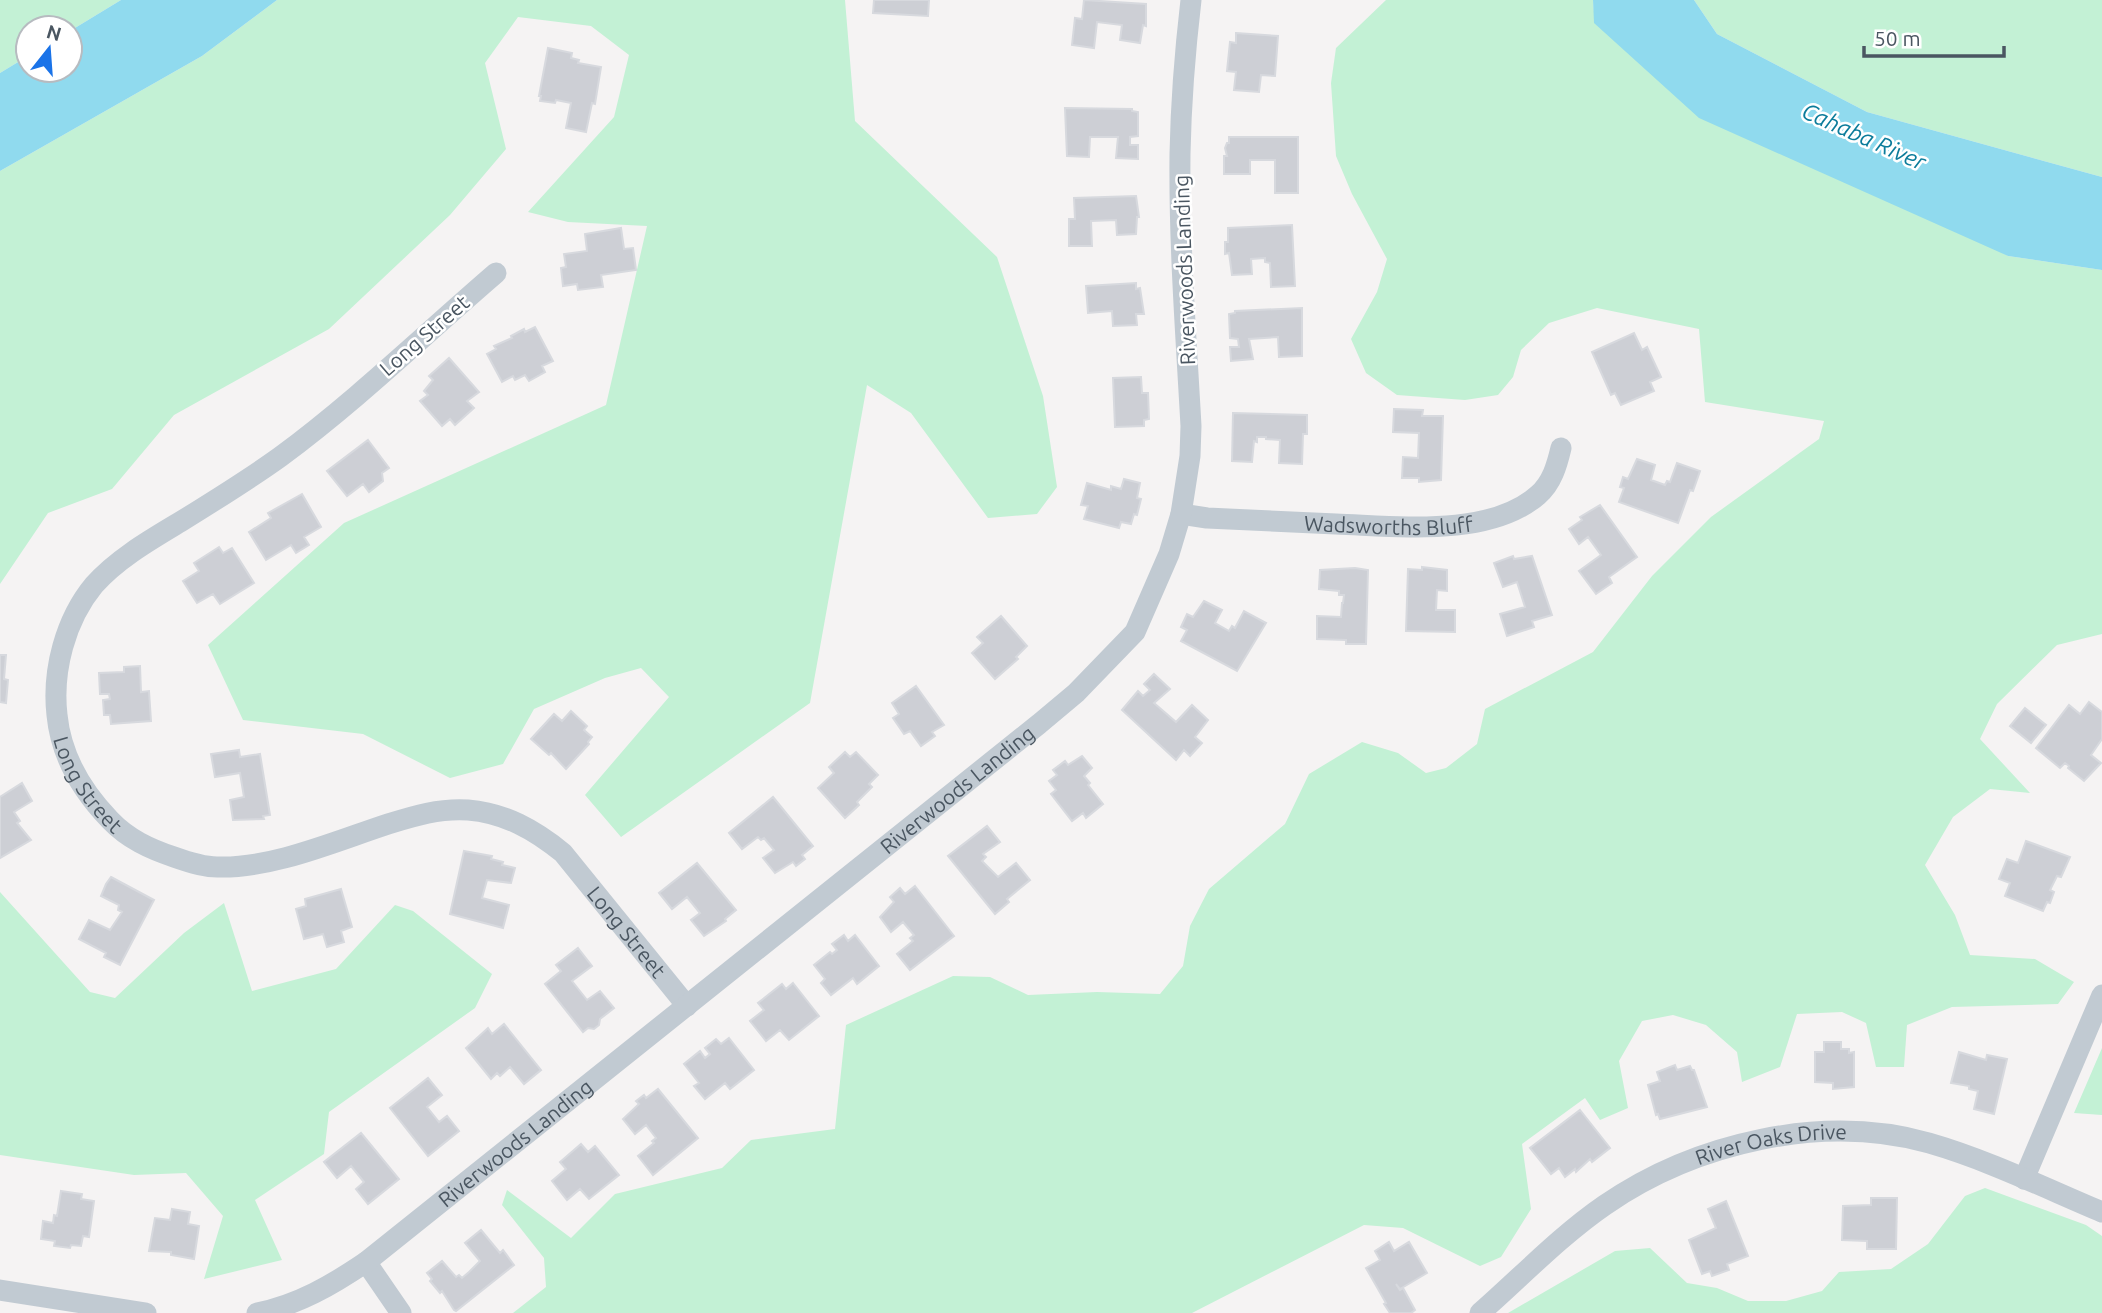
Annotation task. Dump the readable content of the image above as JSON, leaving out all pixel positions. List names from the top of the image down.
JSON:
{
  "streets": {
    "street": [
      "Riverwoods Landing",
      "Long Street",
      "Wadsworths Bluff",
      "River Oaks Drive"
    ]
  },
  "crossings": [
    ["Riverwoods Landing", "Long Street"],
    ["Riverwoods Landing", "Wadsworths Bluff"]
  ],
  "water": ["Cahaba River"],
  "scale_bar": "50 m",
  "north": "top"
}
